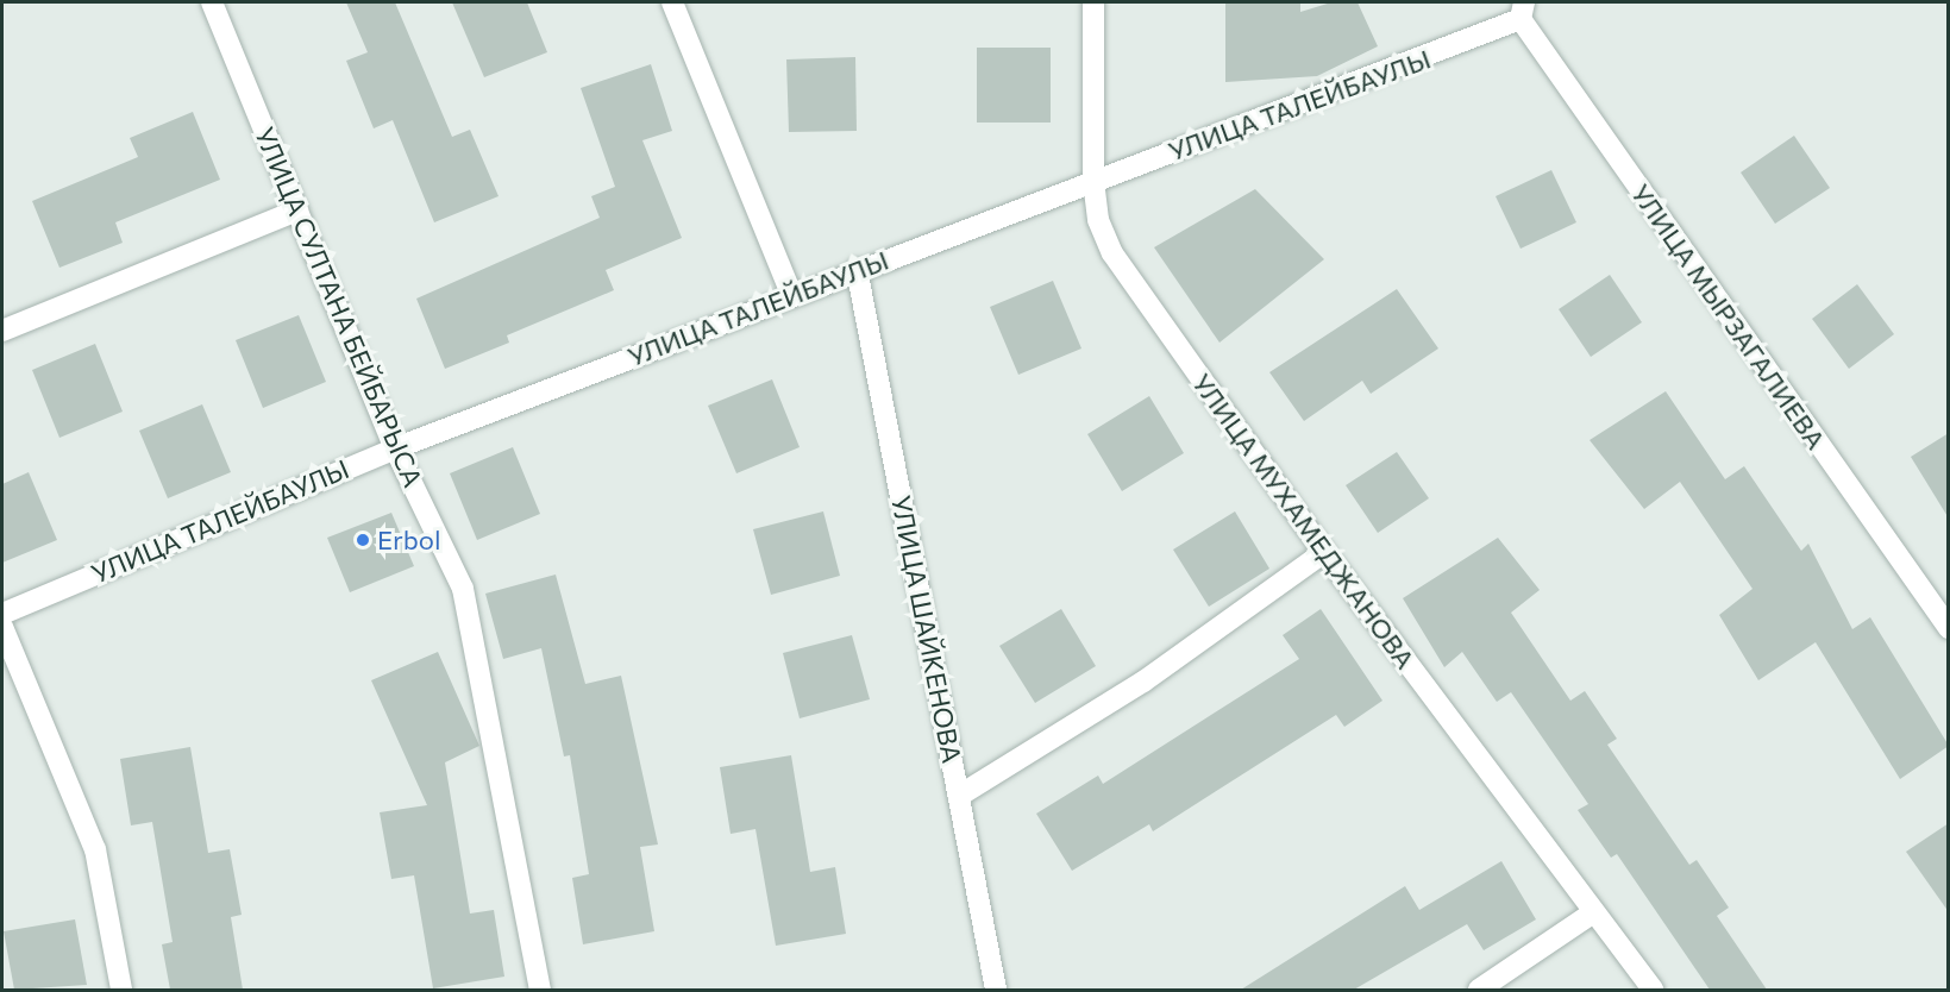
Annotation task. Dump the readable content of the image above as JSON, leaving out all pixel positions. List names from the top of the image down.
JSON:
{
  "streets": {
    "street": [
      "УЛИЦА ТАЛЕЙБАУЛЫ",
      "УЛИЦА СУЛТАНА БЕЙБАРЫСА",
      "УЛИЦА МЫРЗАГАЛИЕВА",
      "УЛИЦА МУХАМЕДЖАНОВА",
      "УЛИЦА ШАЙКЕНОВА"
    ]
  },
  "crossings": [
    ["УЛИЦА ТАЛЕЙБАУЛЫ", "УЛИЦА СУЛТАНА БЕЙБАРЫСА"],
    ["УЛИЦА ТАЛЕЙБАУЛЫ", "УЛИЦА МЫРЗАГАЛИЕВА"],
    ["УЛИЦА ТАЛЕЙБАУЛЫ", "УЛИЦА МУХАМЕДЖАНОВА"],
    ["УЛИЦА ТАЛЕЙБАУЛЫ", "УЛИЦА ШАЙКЕНОВА"]
  ],
  "places": ["Erbol"]
}
